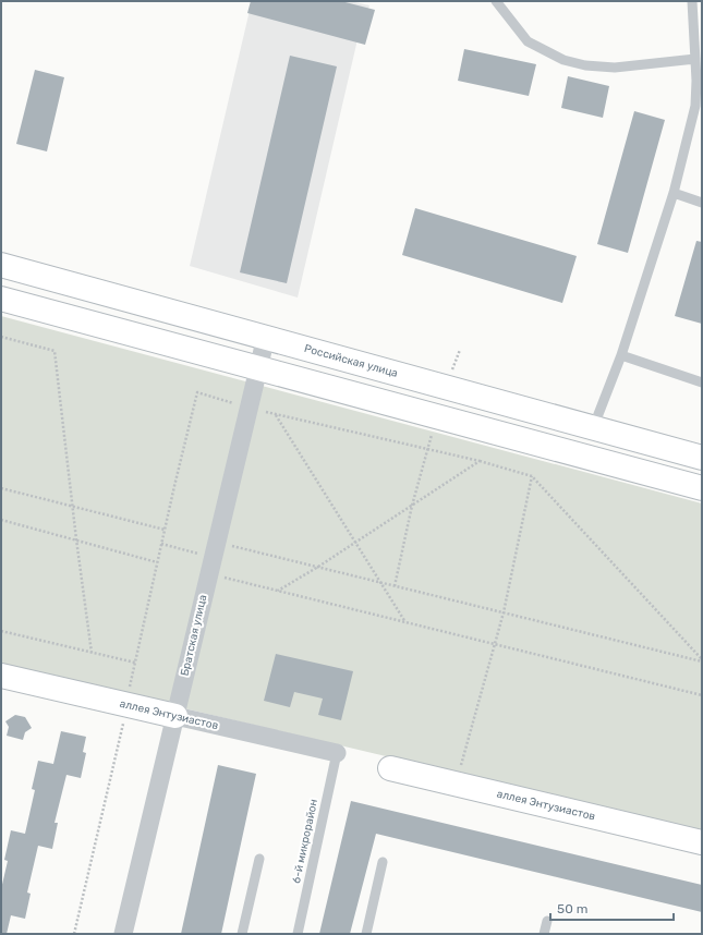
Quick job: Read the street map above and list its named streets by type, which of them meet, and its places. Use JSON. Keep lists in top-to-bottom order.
{
  "streets": {
    "main road": ["Российская улица", "аллея Энтузиастов"],
    "street": ["Братская улица"],
    "lane": ["6-й микрорайон"]
  },
  "crossings": [
    ["Российская улица", "Братская улица"],
    ["Братская улица", "аллея Энтузиастов"],
    ["аллея Энтузиастов", "6-й микрорайон"]
  ],
  "scale_bar": "50 m"
}
